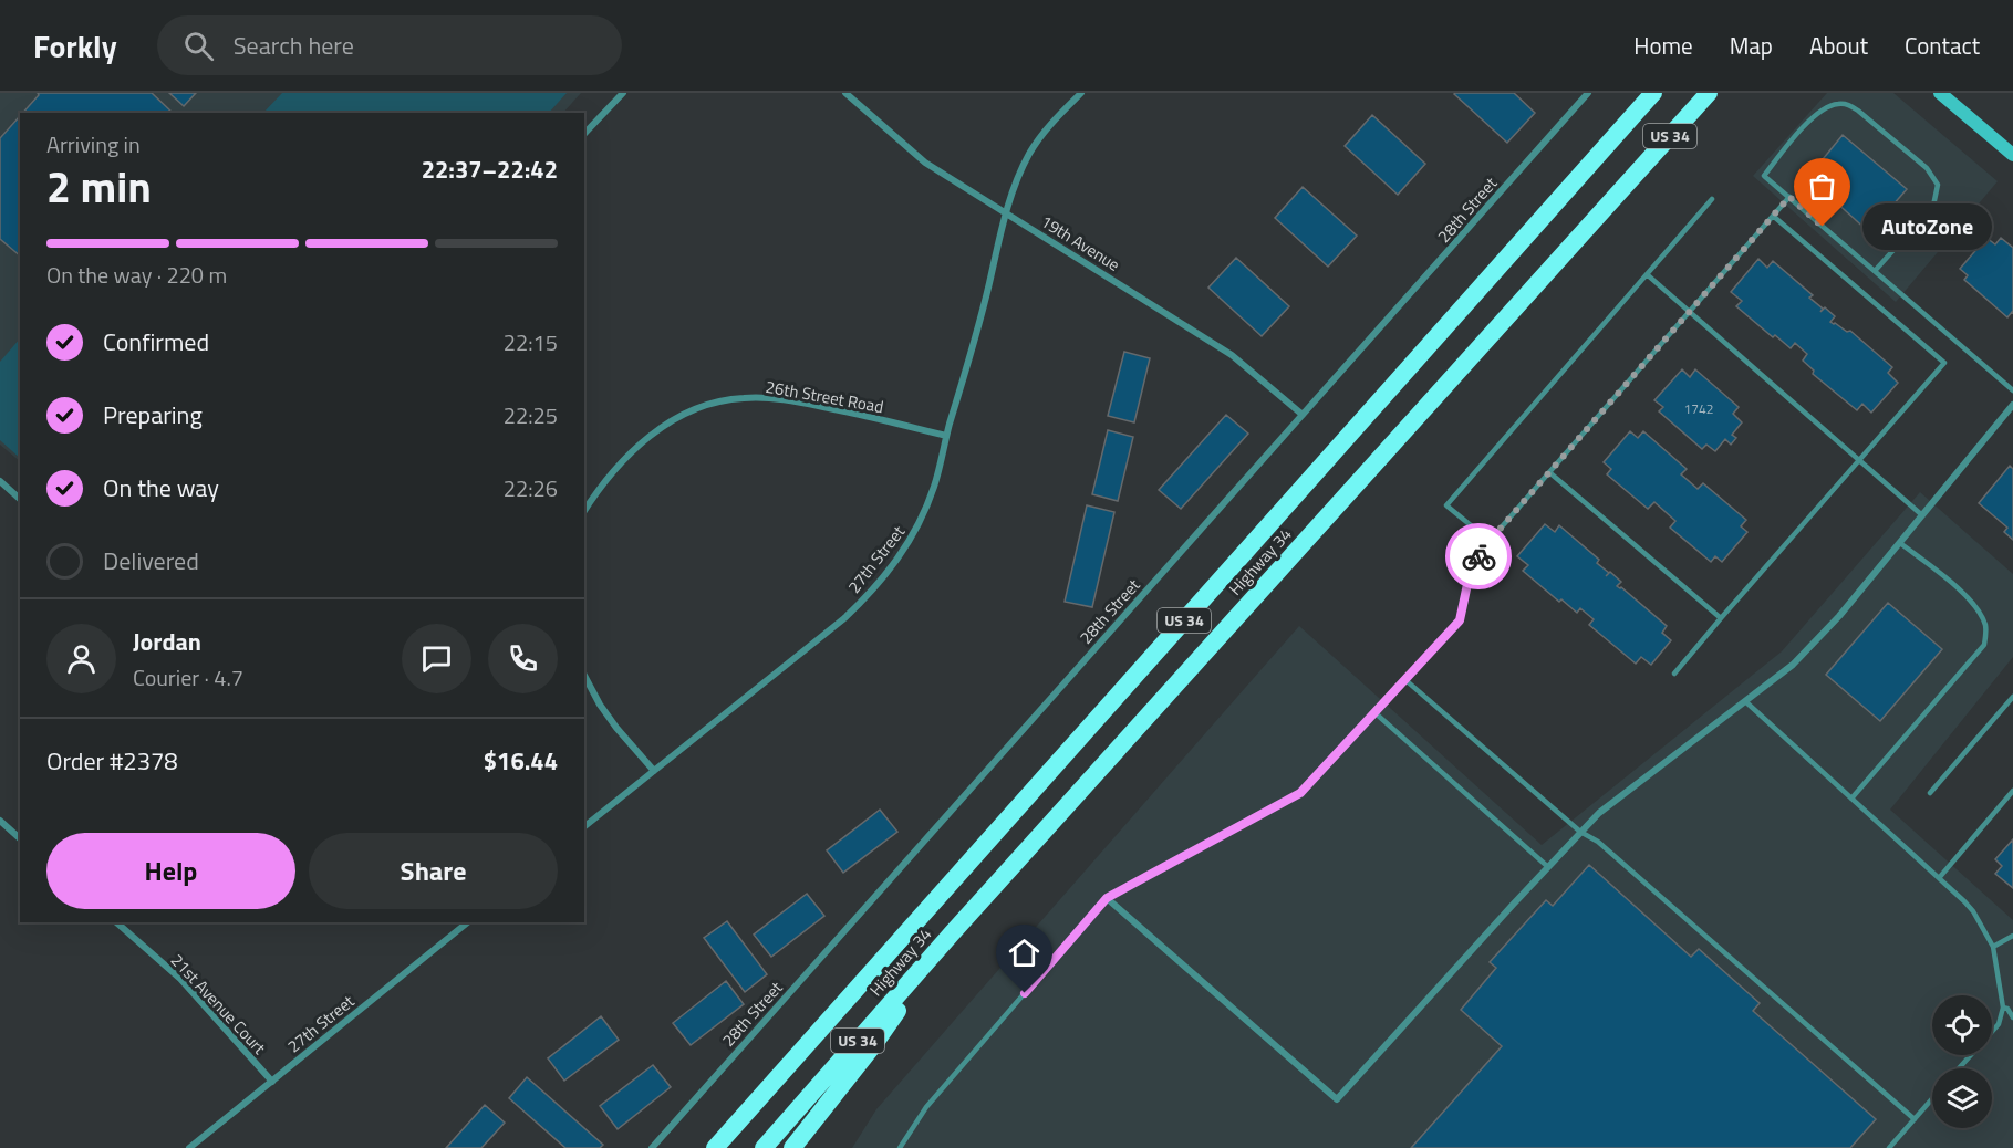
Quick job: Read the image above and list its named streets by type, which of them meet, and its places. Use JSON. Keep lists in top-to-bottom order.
{
  "streets": {
    "highway": ["US 34", "Highway 34"],
    "street": [
      "28th Street",
      "19th Avenue",
      "26th Street Road",
      "27th Street",
      "21st Avenue Court"
    ]
  },
  "crossings": [
    ["28th Street", "19th Avenue"],
    ["19th Avenue", "27th Street"],
    ["26th Street Road", "27th Street"],
    ["27th Street", "21st Avenue Court"]
  ],
  "places": ["AutoZone"],
  "house_numbers": ["1742"],
  "page": {
    "header": "Forkly",
    "search": "Search here",
    "nav": [
      "Home",
      "Map",
      "About",
      "Contact"
    ],
    "heading": ["2 min", "Arriving in", "22:37–22:42"],
    "panel": [
      "Jordan",
      "Courier · 4.7",
      "Order #2378",
      "$16.44"
    ],
    "bubble": "AutoZone",
    "bar": "On the way · 220 m",
    "list": [
      ["Confirmed", "22:15"],
      ["Preparing", "22:25"],
      ["On the way", "22:26"],
      "Delivered"
    ],
    "buttons": ["Help", "Share"]
  }
}
